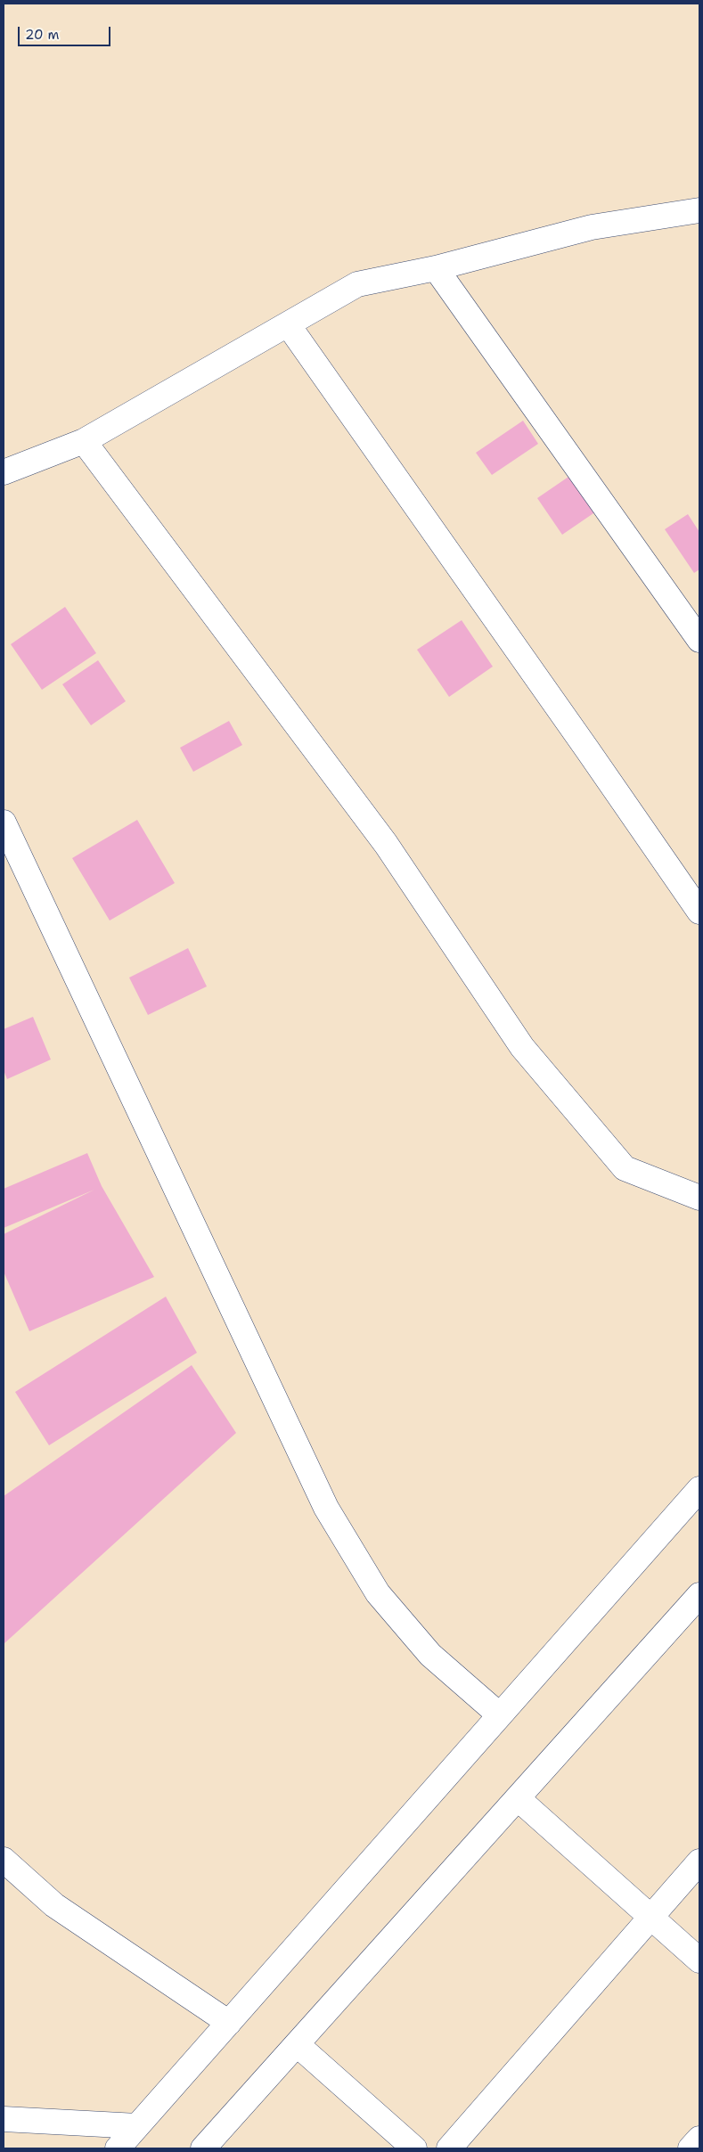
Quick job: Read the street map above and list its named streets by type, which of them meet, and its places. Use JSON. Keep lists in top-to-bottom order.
{
  "scale_bar": "20 m"
}
